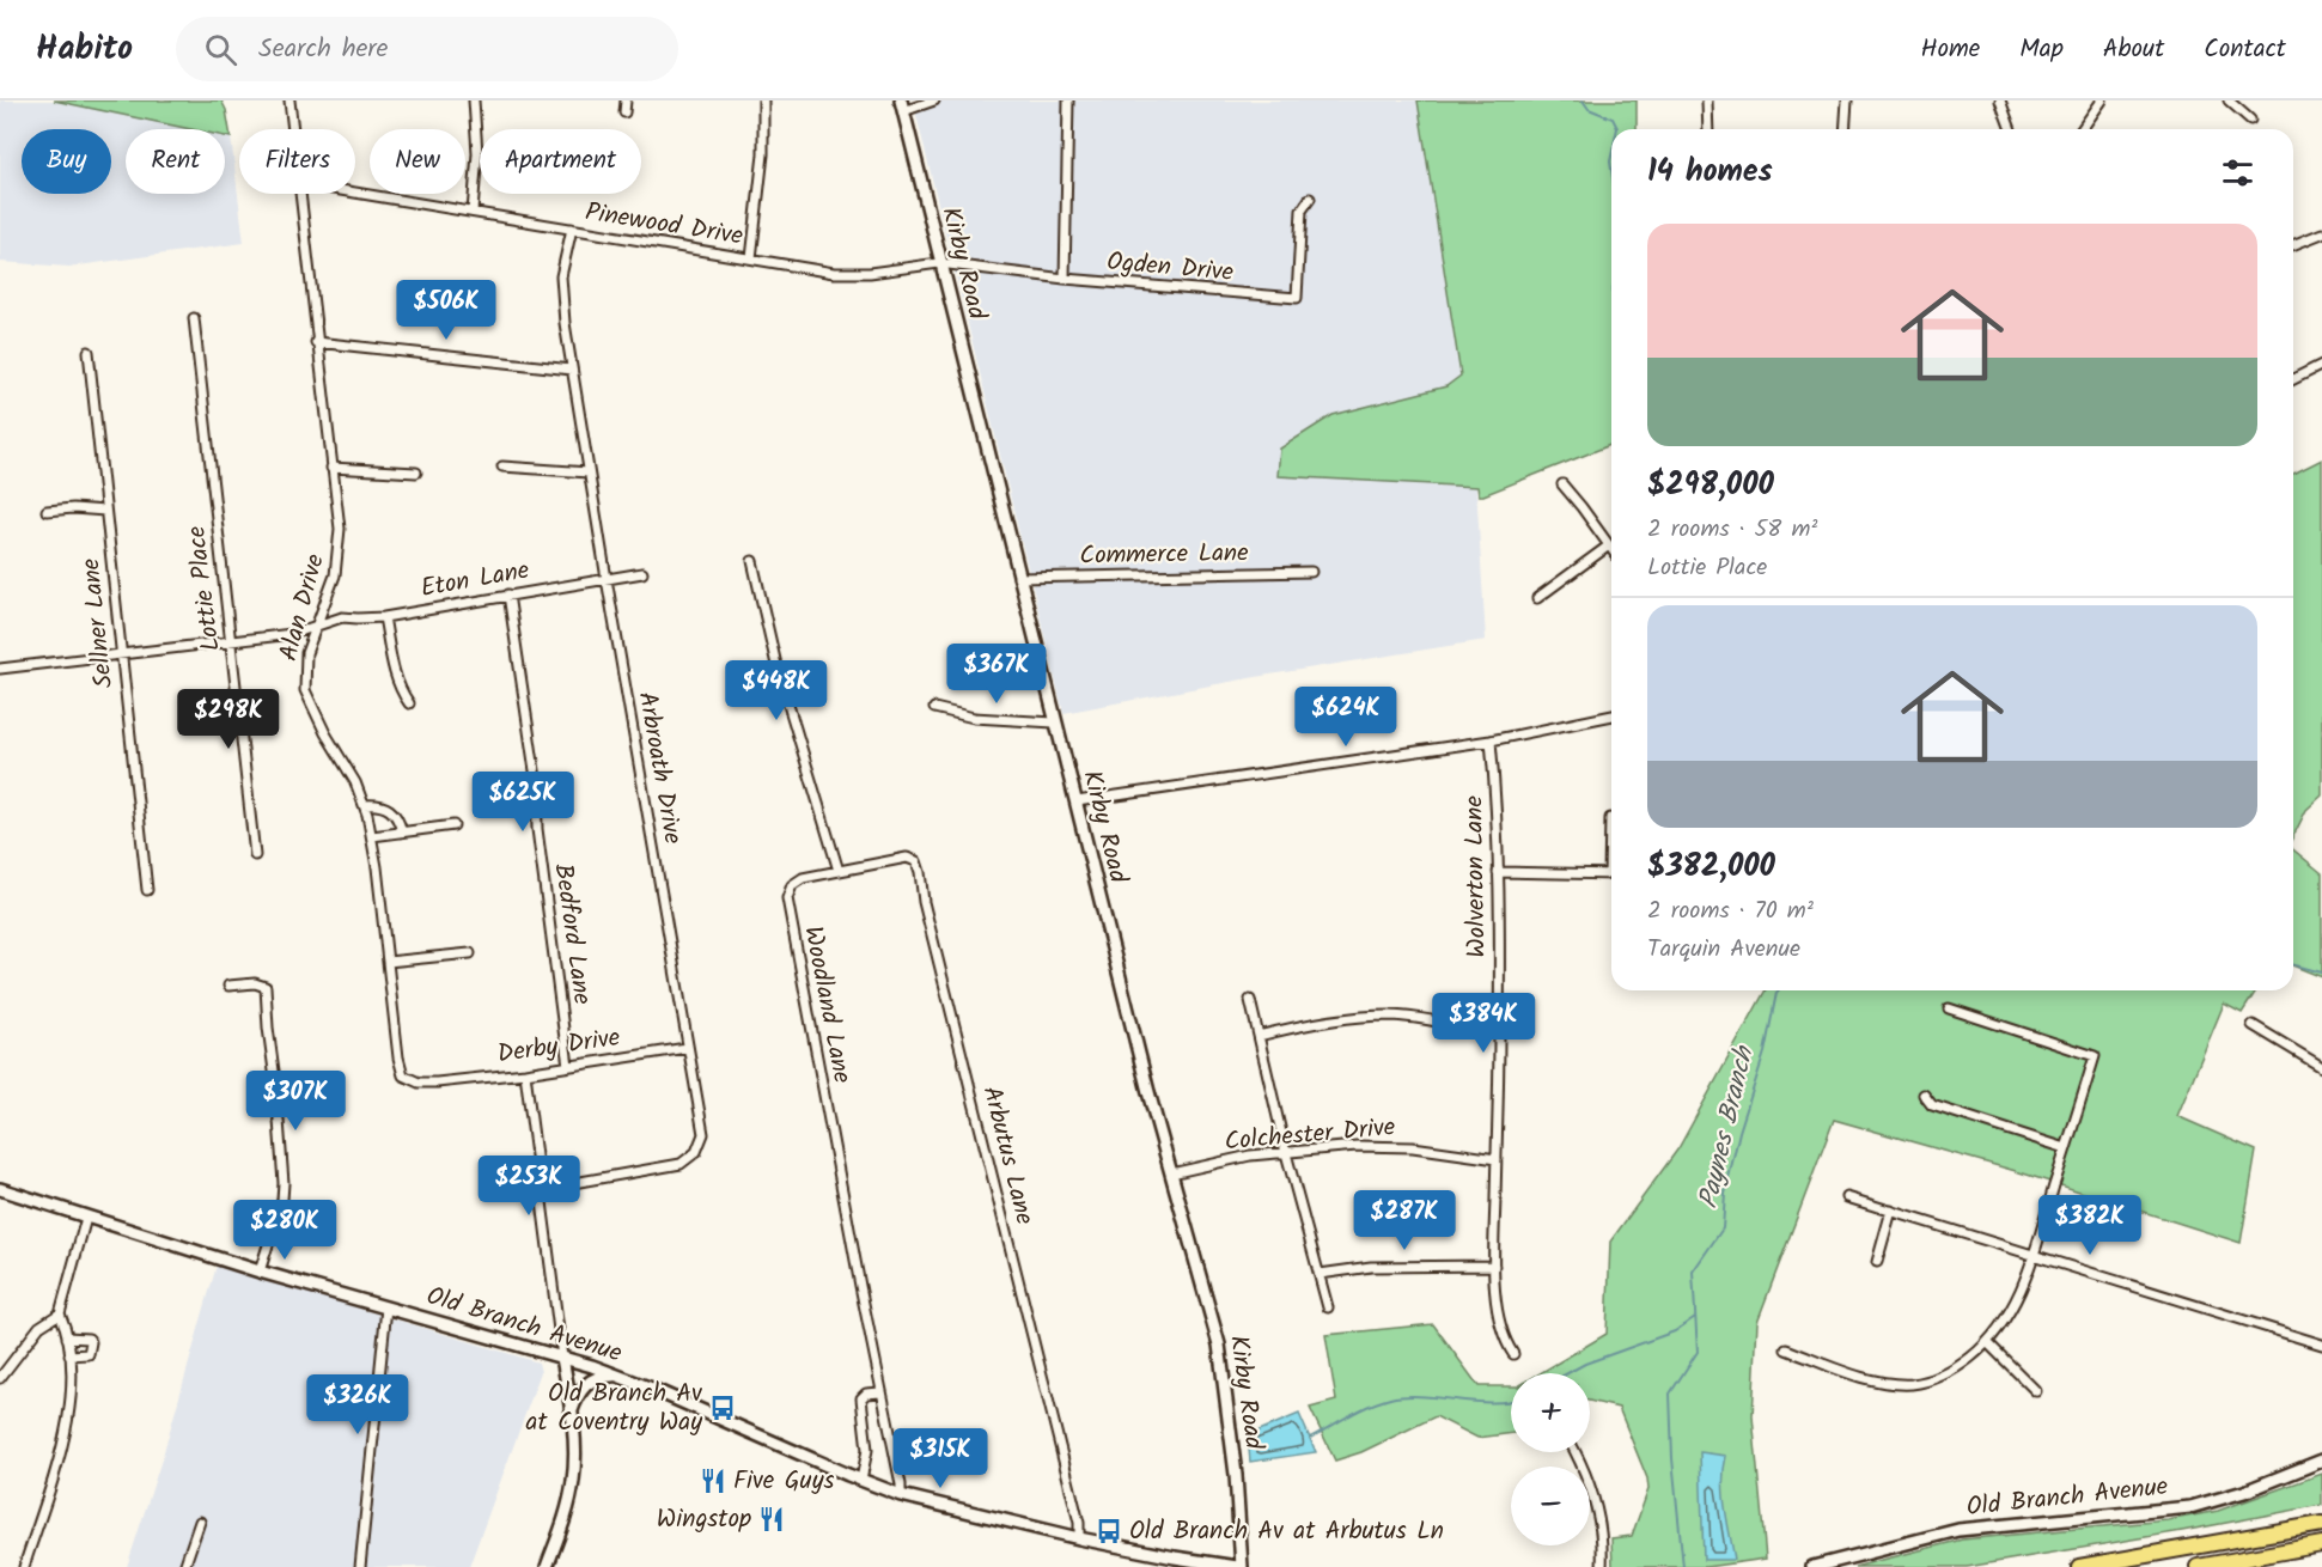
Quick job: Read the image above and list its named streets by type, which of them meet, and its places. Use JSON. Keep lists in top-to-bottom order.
{
  "streets": {
    "main road": ["Kirby Road", "Old Branch Avenue"],
    "street": [
      "Pinewood Drive",
      "Ogden Drive",
      "Commerce Lane",
      "Eton Lane",
      "Lottie Place",
      "Alan Drive",
      "Sellner Lane",
      "Arbroath Drive",
      "Wolverton Lane",
      "Bedford Lane",
      "Woodland Lane",
      "Derby Drive",
      "Colchester Drive",
      "Arbutus Lane"
    ]
  },
  "crossings": [
    ["Pinewood Drive", "Kirby Road"],
    ["Pinewood Drive", "Ogden Drive"],
    ["Pinewood Drive", "Arbroath Drive"],
    ["Kirby Road", "Ogden Drive"],
    ["Kirby Road", "Commerce Lane"],
    ["Kirby Road", "Colchester Drive"],
    ["Kirby Road", "Old Branch Avenue"],
    ["Eton Lane", "Lottie Place"],
    ["Eton Lane", "Alan Drive"],
    ["Eton Lane", "Sellner Lane"],
    ["Eton Lane", "Arbroath Drive"],
    ["Eton Lane", "Bedford Lane"],
    ["Alan Drive", "Derby Drive"],
    ["Arbroath Drive", "Derby Drive"],
    ["Wolverton Lane", "Colchester Drive"],
    ["Bedford Lane", "Derby Drive"],
    ["Woodland Lane", "Arbutus Lane"],
    ["Woodland Lane", "Old Branch Avenue"],
    ["Arbutus Lane", "Old Branch Avenue"]
  ],
  "water": ["Paynes Branch"],
  "places": {
    "bus stop": ["Old Branch Av at Coventry Way", "Old Branch Av at Arbutus Ln"],
    "restaurant": ["Five Guys", "Wingstop"]
  },
  "page": {
    "header": "Habito",
    "search": "Search here",
    "nav": [
      "Home",
      "Map",
      "About",
      "Contact"
    ],
    "chip": [
      "Buy",
      "Rent",
      "Filters",
      "New",
      "Apartment"
    ],
    "heading": "14 homes",
    "list": [
      {
        "name": "$298,000",
        "note": "2 rooms · 58 m² · Lottie Place"
      },
      {
        "name": "$382,000",
        "note": "2 rooms · 70 m² · Tarquin Avenue"
      }
    ],
    "price": [
      "$506K",
      "$367K",
      "$448K",
      "$624K",
      "$298K",
      "$625K",
      "$384K",
      "$307K",
      "$253K",
      "$287K",
      "$382K",
      "$280K",
      "$326K",
      "$315K"
    ],
    "map_buttons": ["+", "−"]
  }
}
